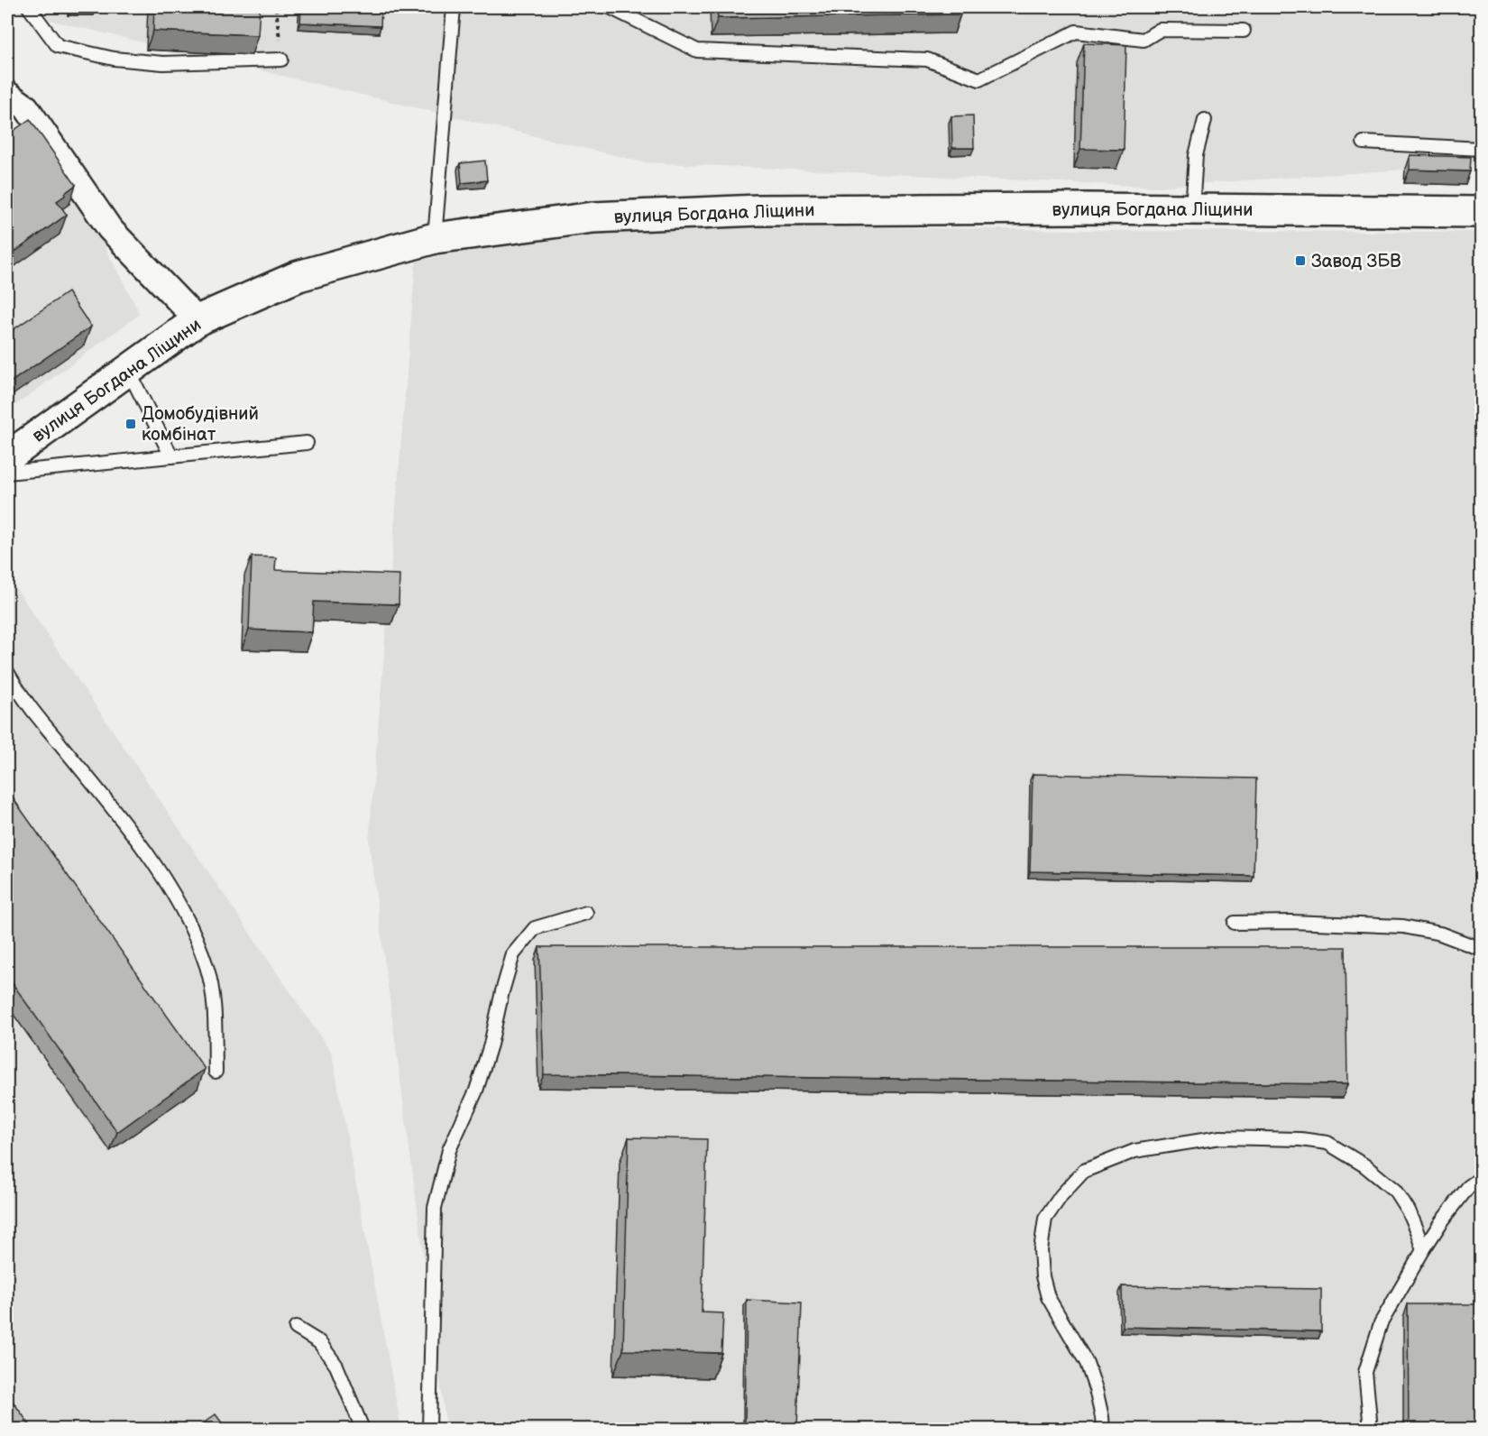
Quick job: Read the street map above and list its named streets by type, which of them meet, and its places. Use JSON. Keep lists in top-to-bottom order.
{
  "streets": {
    "main road": ["вулиця Богдана Ліщини"]
  },
  "places": {
    "transit": ["Завод ЗБВ", "Домобудівний комбінат"]
  }
}
